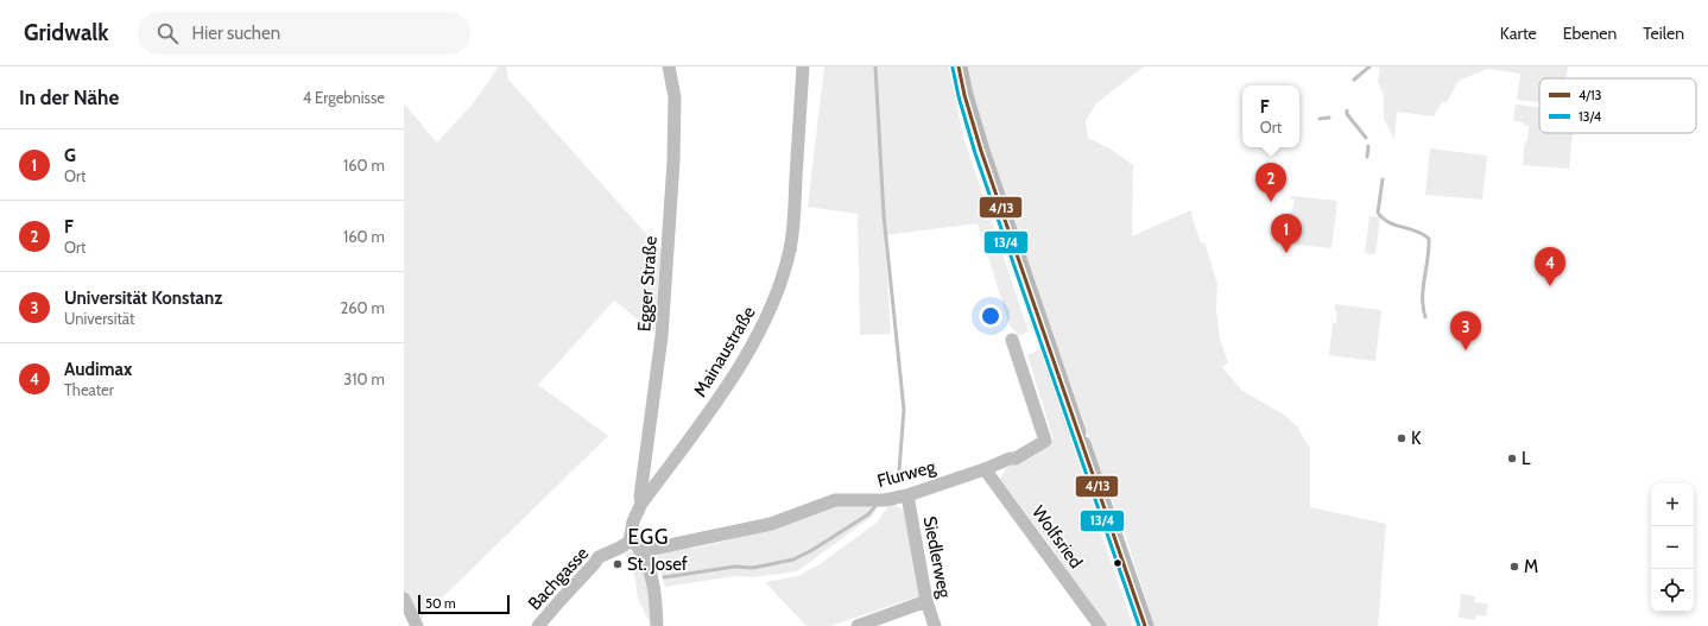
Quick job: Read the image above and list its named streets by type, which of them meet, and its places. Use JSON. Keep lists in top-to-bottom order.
{
  "streets": {
    "street": [
      "Egger Straße",
      "Mainaustraße",
      "Flurweg",
      "Wolfsried",
      "Siedlerweg",
      "Bachgasse"
    ]
  },
  "crossings": [
    ["Egger Straße", "Mainaustraße"],
    ["Mainaustraße", "Bachgasse"],
    ["Flurweg", "Wolfsried"],
    ["Flurweg", "Siedlerweg"]
  ],
  "districts": ["EGG"],
  "places": [
    "K",
    "L",
    "St. Josef",
    "M"
  ],
  "lines": ["transit line 4/13", "transit line 13/4"],
  "legend": ["4/13", "13/4"],
  "scale_bar": "50 m",
  "page": {
    "header": "Gridwalk",
    "search": "Hier suchen",
    "nav": ["Karte", "Ebenen", "Teilen"],
    "heading": ["In der Nähe", "4 Ergebnisse"],
    "popup": ["F", "Ort"],
    "list": [
      {
        "mark": "1",
        "name": "G",
        "note": "Ort",
        "value": "160 m"
      },
      {
        "mark": "2",
        "name": "F",
        "note": "Ort",
        "value": "160 m"
      },
      {
        "mark": "3",
        "name": "Universität Konstanz",
        "note": "Universität",
        "value": "260 m"
      },
      {
        "mark": "4",
        "name": "Audimax",
        "note": "Theater",
        "value": "310 m"
      }
    ],
    "pins": [
      "2",
      "1",
      "4",
      "3"
    ],
    "map_buttons": ["+", "−"],
    "scale": "50 m"
  }
}
